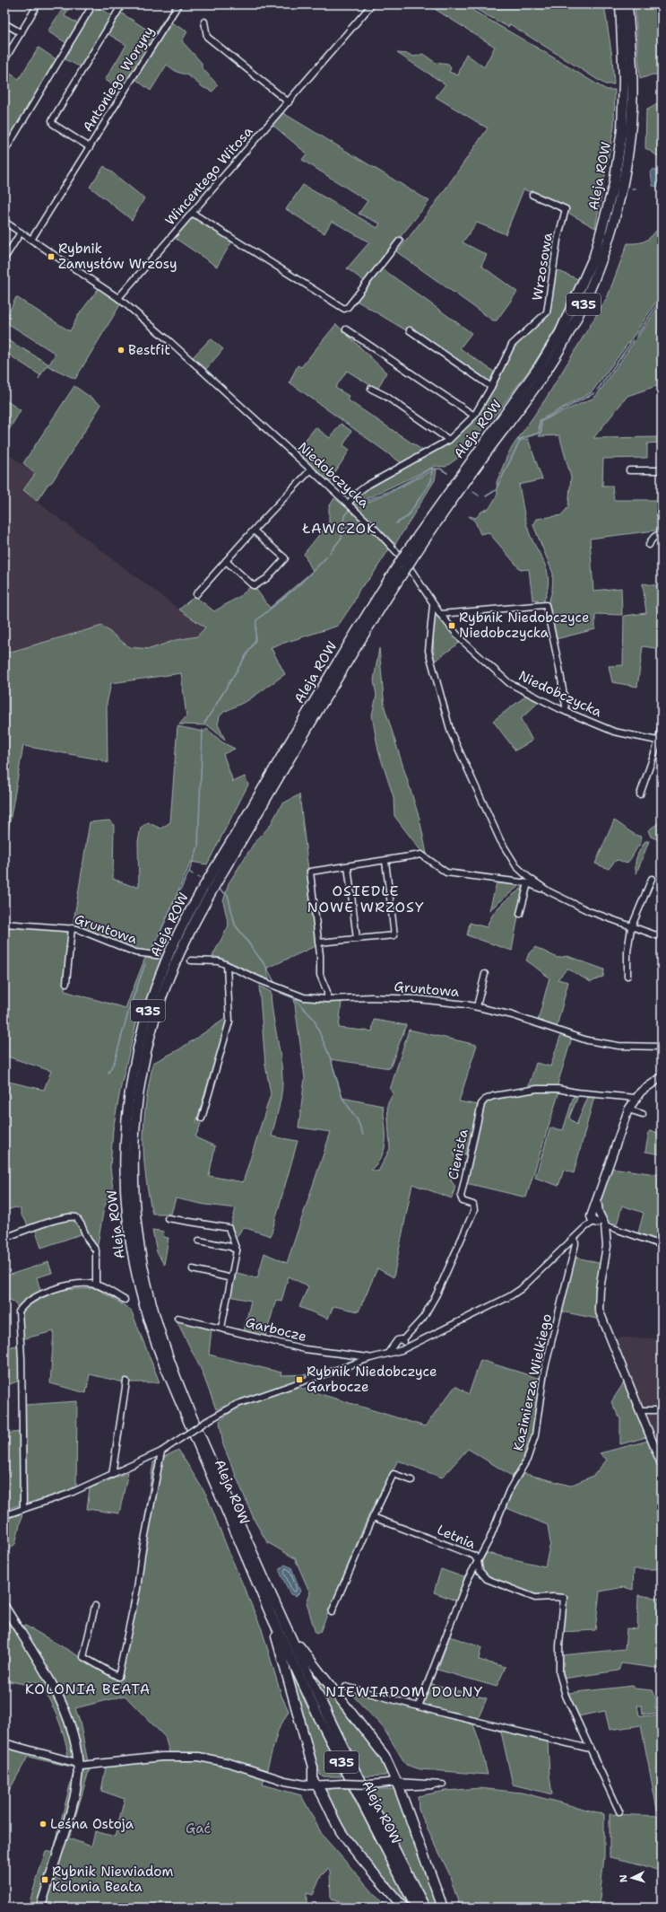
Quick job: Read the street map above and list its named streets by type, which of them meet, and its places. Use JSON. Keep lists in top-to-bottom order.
{
  "streets": {
    "main road": ["Aleja ROW", "935"],
    "street": [
      "Antoniego Woryny",
      "Wincentego Witosa",
      "Wrzosowa",
      "Niedobczycka",
      "Gruntowa",
      "Cienista",
      "Garbocze",
      "Kazimierza Wielkiego",
      "Letnia"
    ]
  },
  "crossings": [
    ["Antoniego Woryny", "Niedobczycka"],
    ["Wincentego Witosa", "Niedobczycka"],
    ["Wrzosowa", "Niedobczycka"],
    ["Kazimierza Wielkiego", "Letnia"]
  ],
  "districts": [
    "ŁAWCZOK",
    "OSIEDLE NOWE WRZOSY",
    "KOLONIA BEATA",
    "NIEWIADOM DOLNY"
  ],
  "parks": ["Gać"],
  "places": {
    "transit": [
      "Rybnik Zamysłów Wrzosy",
      "Rybnik Niedobczyce Niedobczycka",
      "Rybnik Niedobczyce Garbocze",
      "Rybnik Niewiadom Kolonia Beata"
    ],
    "other": ["Bestfit", "Leśna Ostoja"]
  },
  "north": "left"
}
